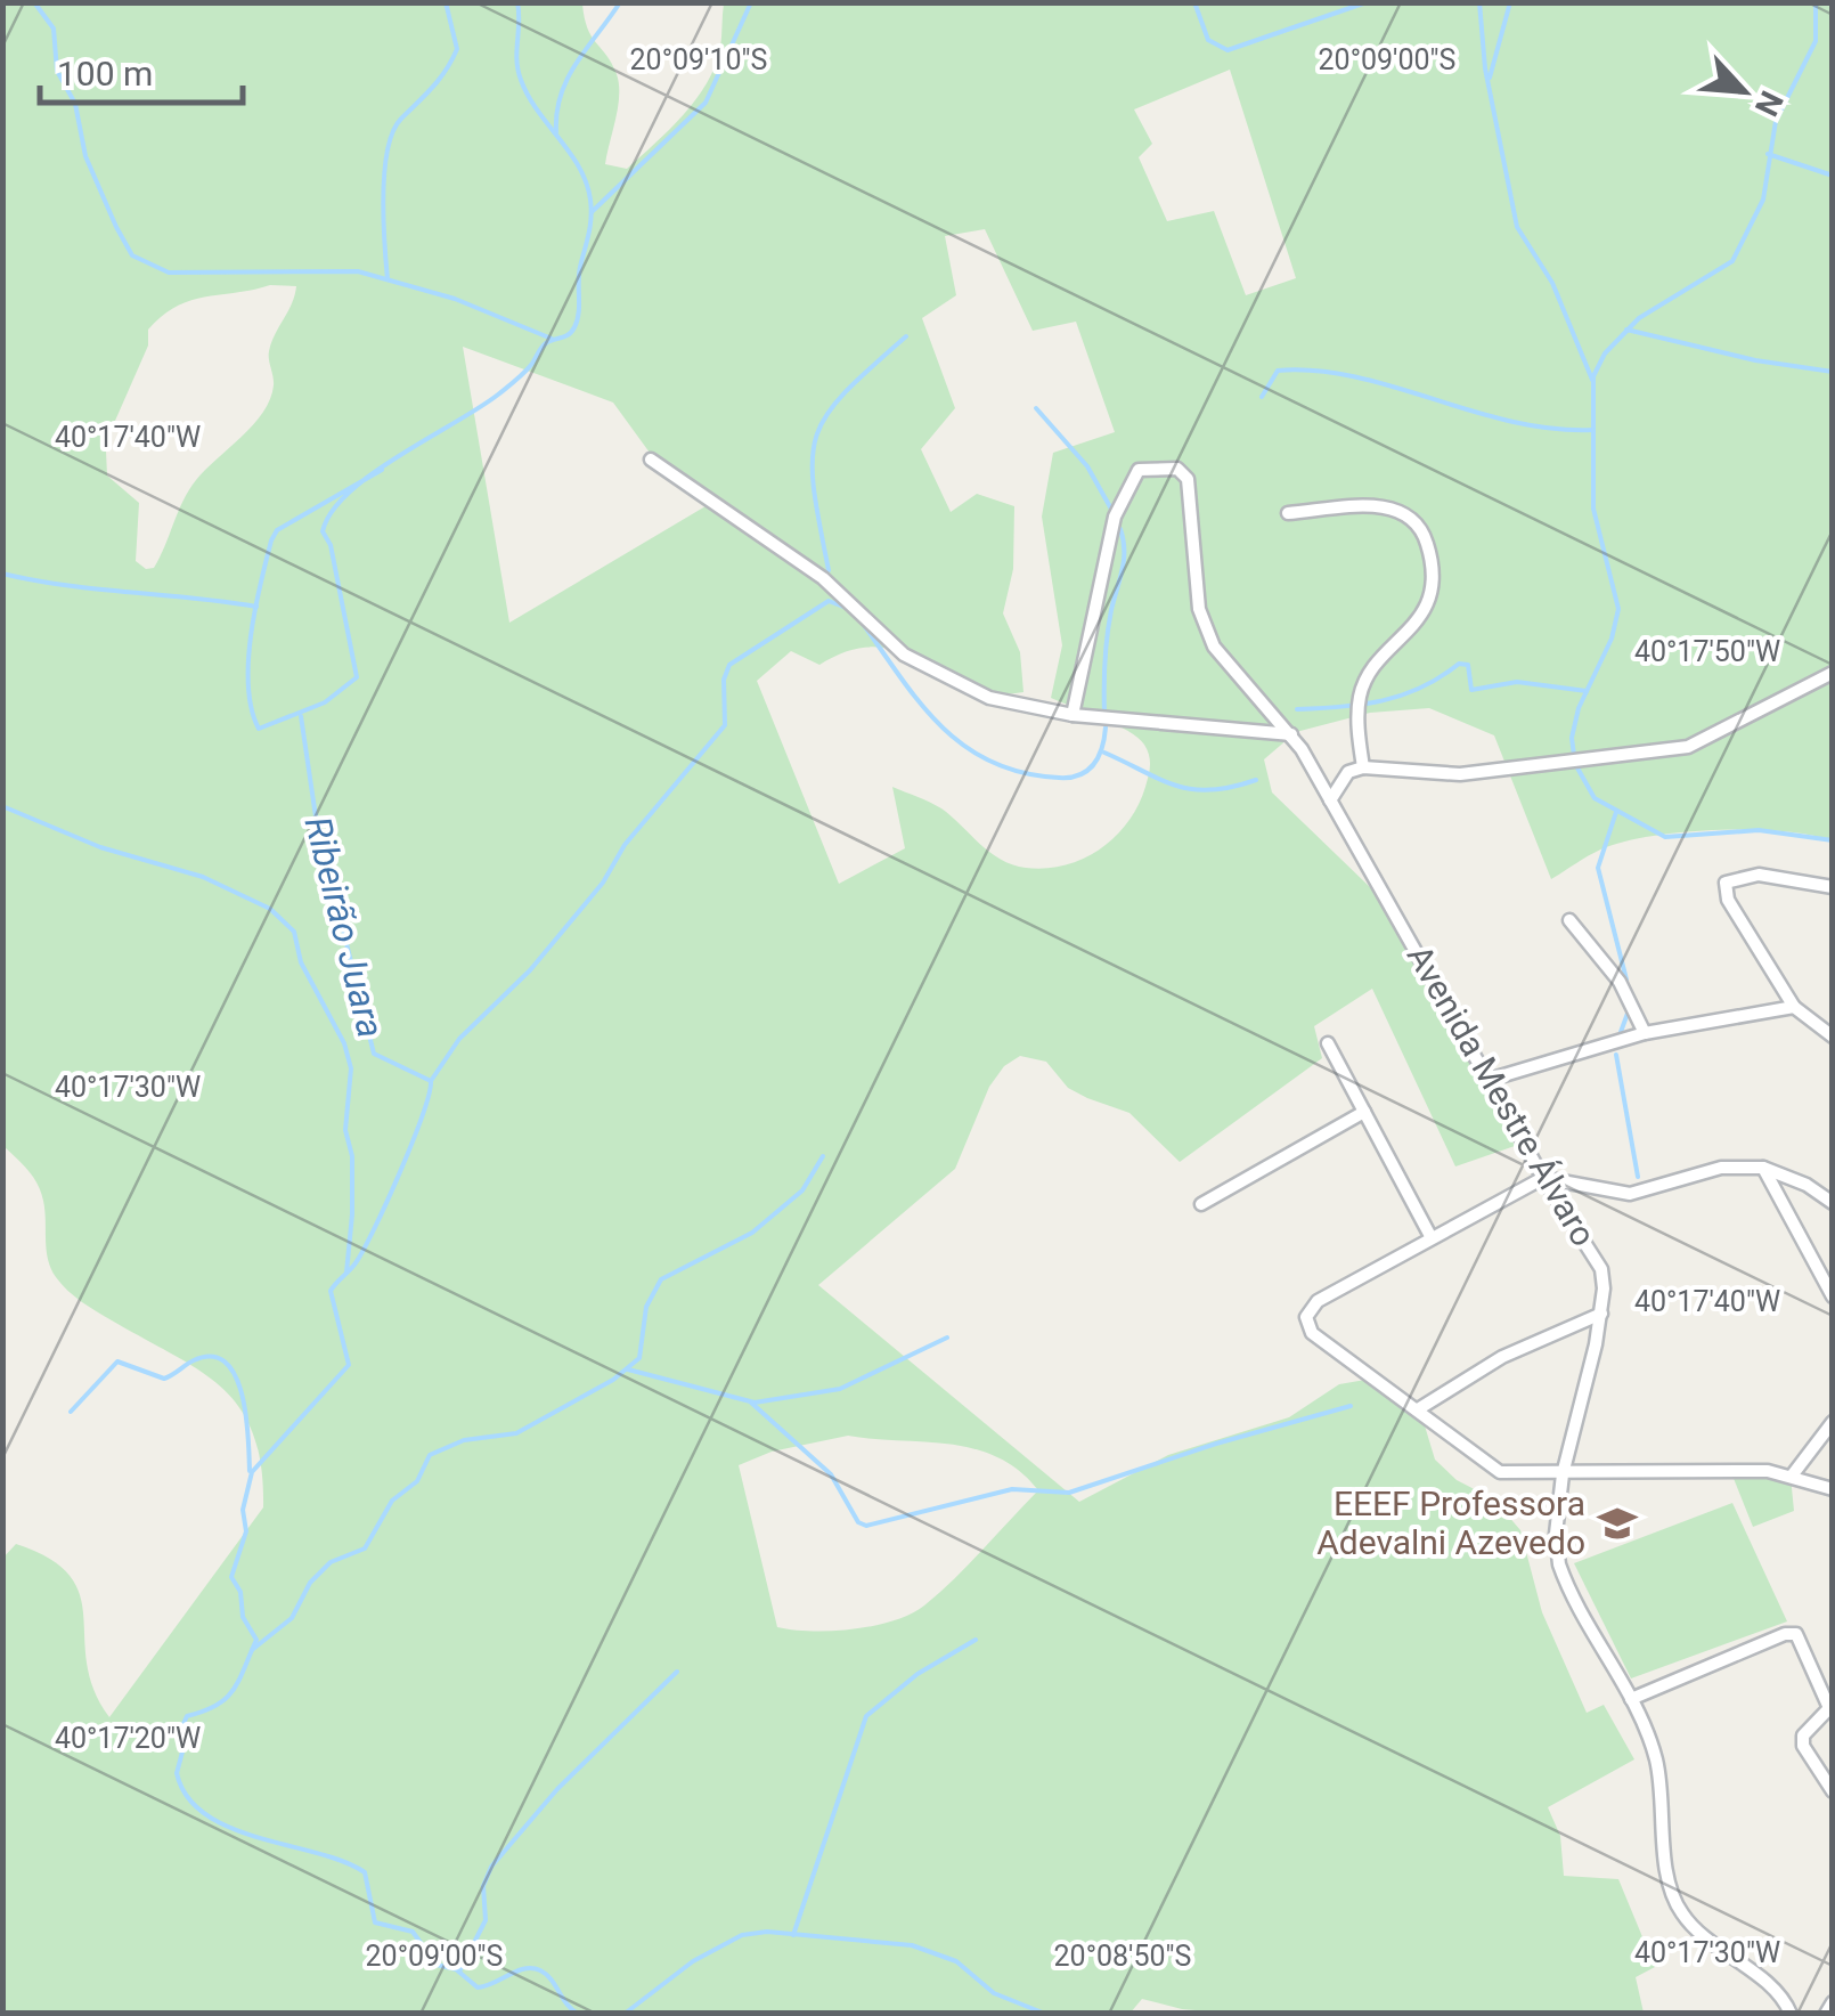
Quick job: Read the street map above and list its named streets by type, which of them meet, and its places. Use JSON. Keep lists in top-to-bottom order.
{
  "streets": {
    "street": ["Avenida Mestre Álvaro"]
  },
  "water": ["Ribeirão Juara"],
  "places": {
    "school or university": ["EEEF Professora Adevalni Azevedo"]
  },
  "scale_bar": "100 m",
  "north": "bottom right",
  "coordinates": [
    "20°09'00\"S",
    "20°09'10\"S",
    "40°17'40\"W",
    "40°17'50\"W",
    "40°17'30\"W",
    "40°17'20\"W",
    "20°08'50\"S"
  ]
}
